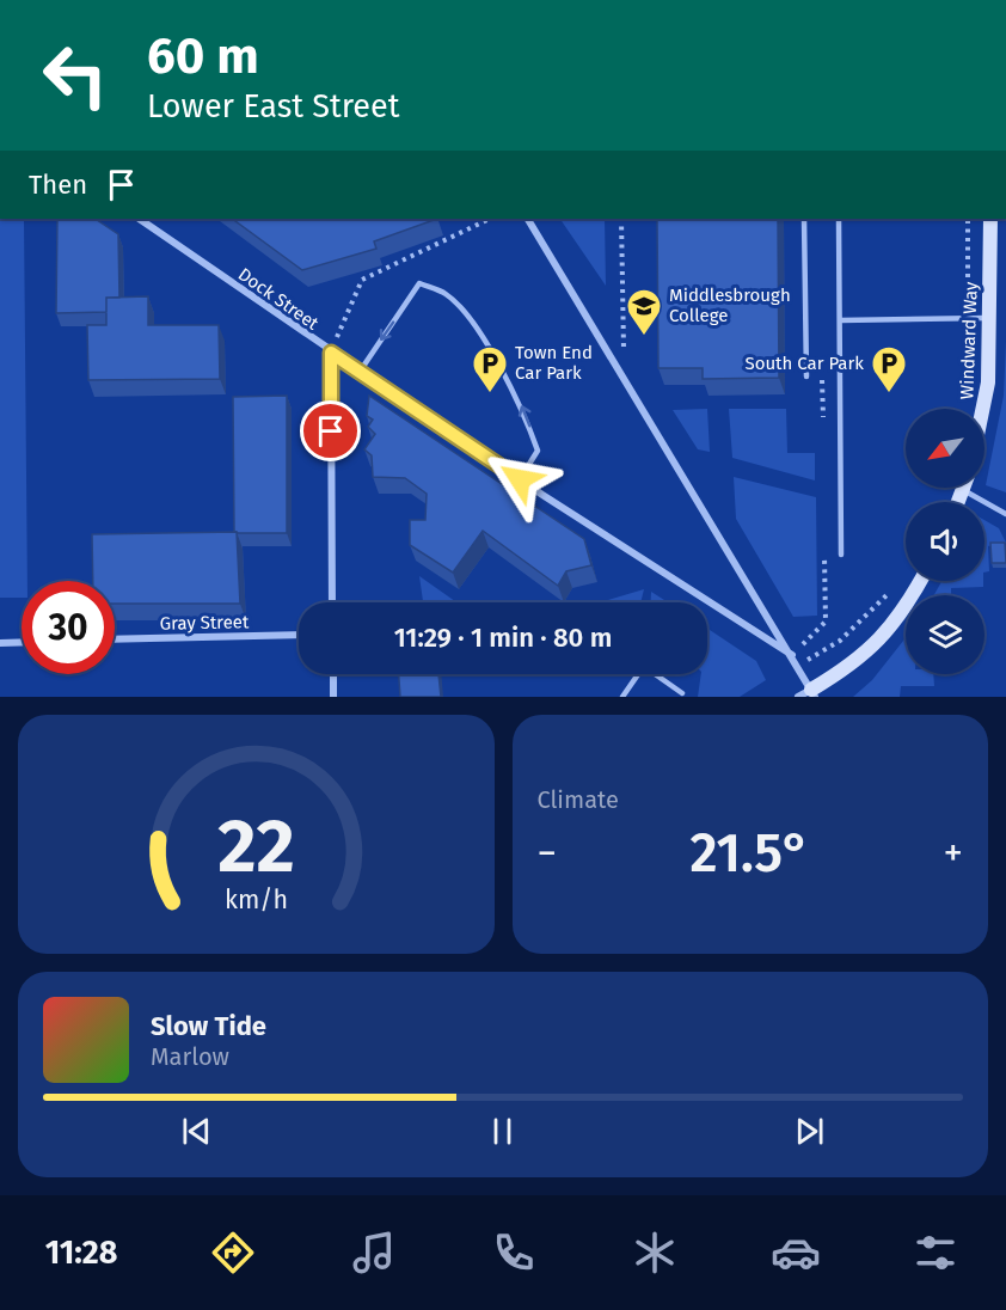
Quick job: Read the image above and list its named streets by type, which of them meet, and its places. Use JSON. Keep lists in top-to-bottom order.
{
  "streets": {
    "street": ["Dock Street", "Windward Way", "Gray Street"]
  },
  "places": {
    "school or university": ["Middlesbrough College"],
    "parking": ["Town End Car Park", "South Car Park"]
  },
  "north": "bottom left",
  "page": {
    "turn": ["60 m", "Lower East Street"],
    "then": "Then",
    "limit": "30",
    "trip": "11:29 · 1 min · 80 m",
    "tile": "Climate",
    "heat": ["−", "21.5°", "+"],
    "song": ["Slow Tide", "Marlow"],
    "tabs": "11:28",
    "gauge": ["22", "km/h"]
  }
}
